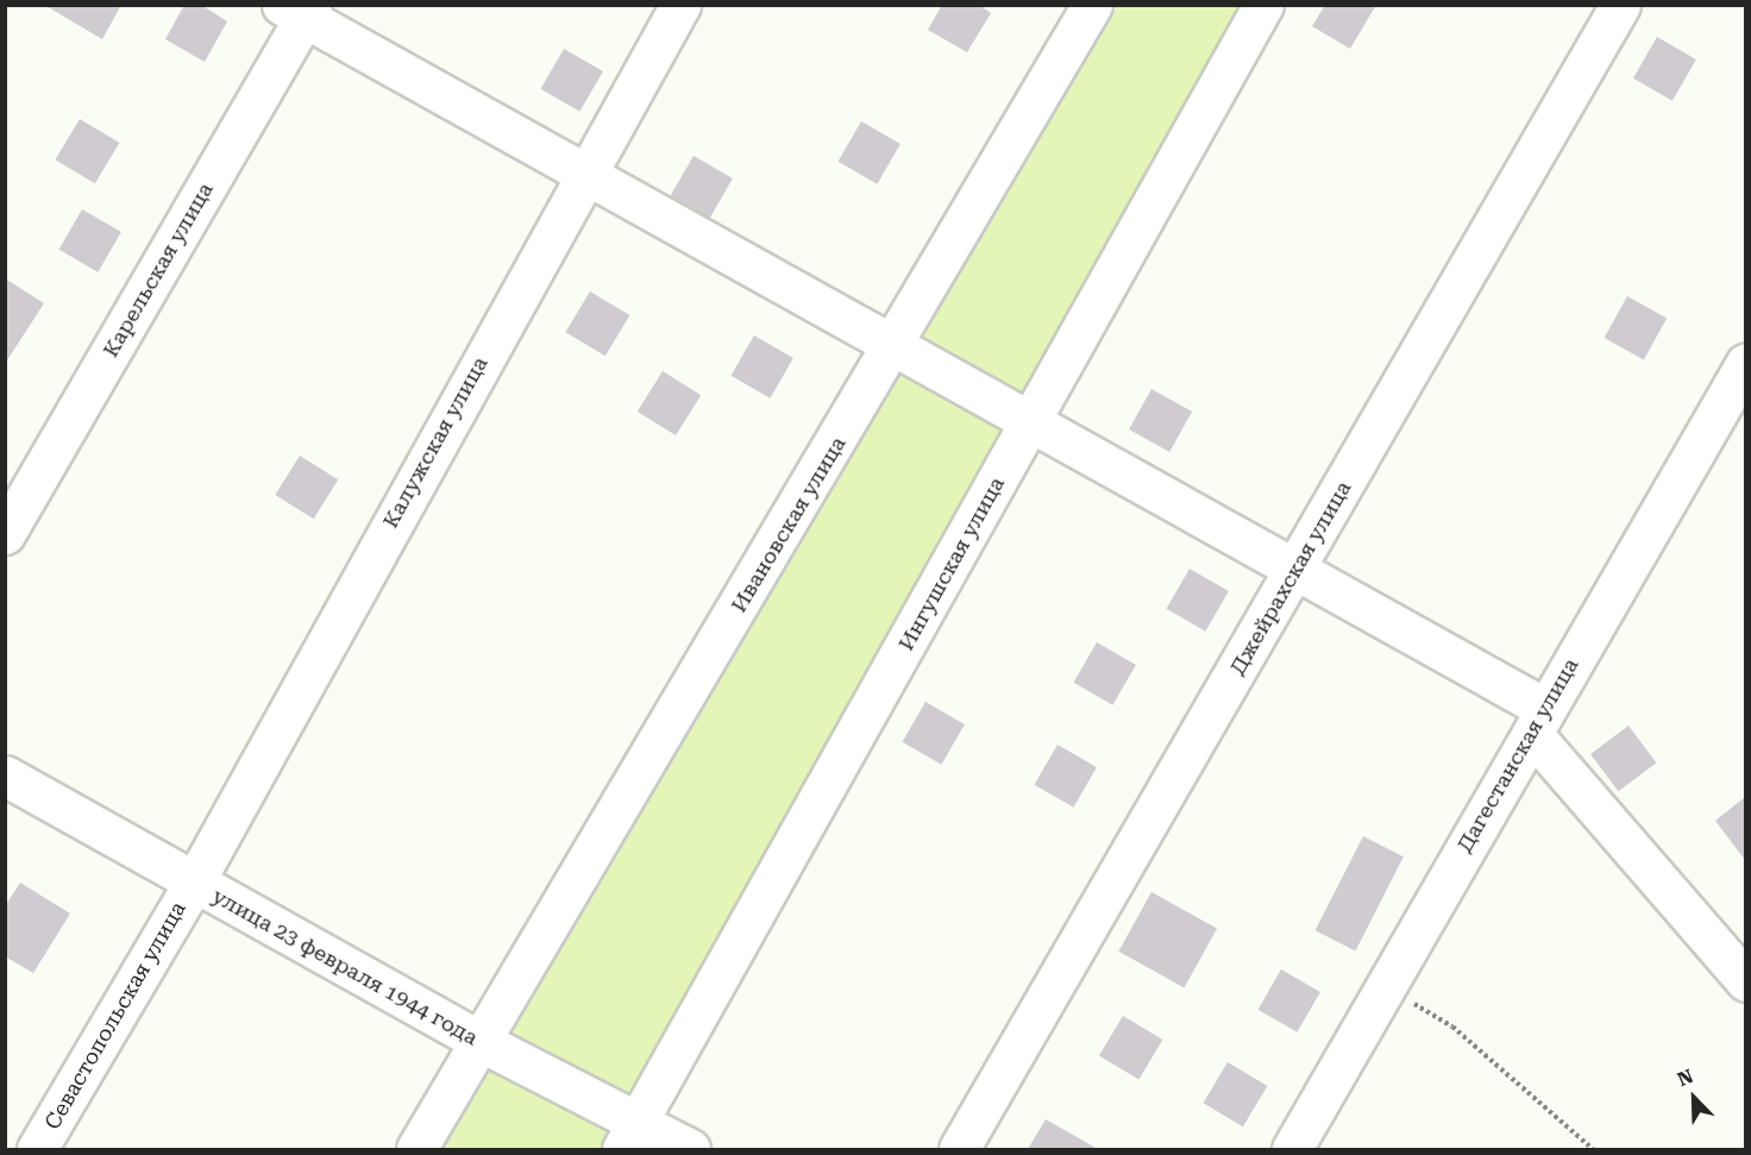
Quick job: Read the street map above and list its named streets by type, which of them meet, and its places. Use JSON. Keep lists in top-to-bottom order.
{
  "streets": {
    "street": [
      "Карельская улица",
      "Калужская улица",
      "Ивановская улица",
      "Ингушская улица",
      "Джейрахская улица",
      "Дагестанская улица",
      "улица 23 февраля 1944 года",
      "Севастопольская улица"
    ]
  },
  "crossings": [
    ["Калужская улица", "улица 23 февраля 1944 года"],
    ["Калужская улица", "Севастопольская улица"],
    ["Ивановская улица", "улица 23 февраля 1944 года"],
    ["Ингушская улица", "улица 23 февраля 1944 года"],
    ["улица 23 февраля 1944 года", "Севастопольская улица"]
  ],
  "north": "top left"
}
